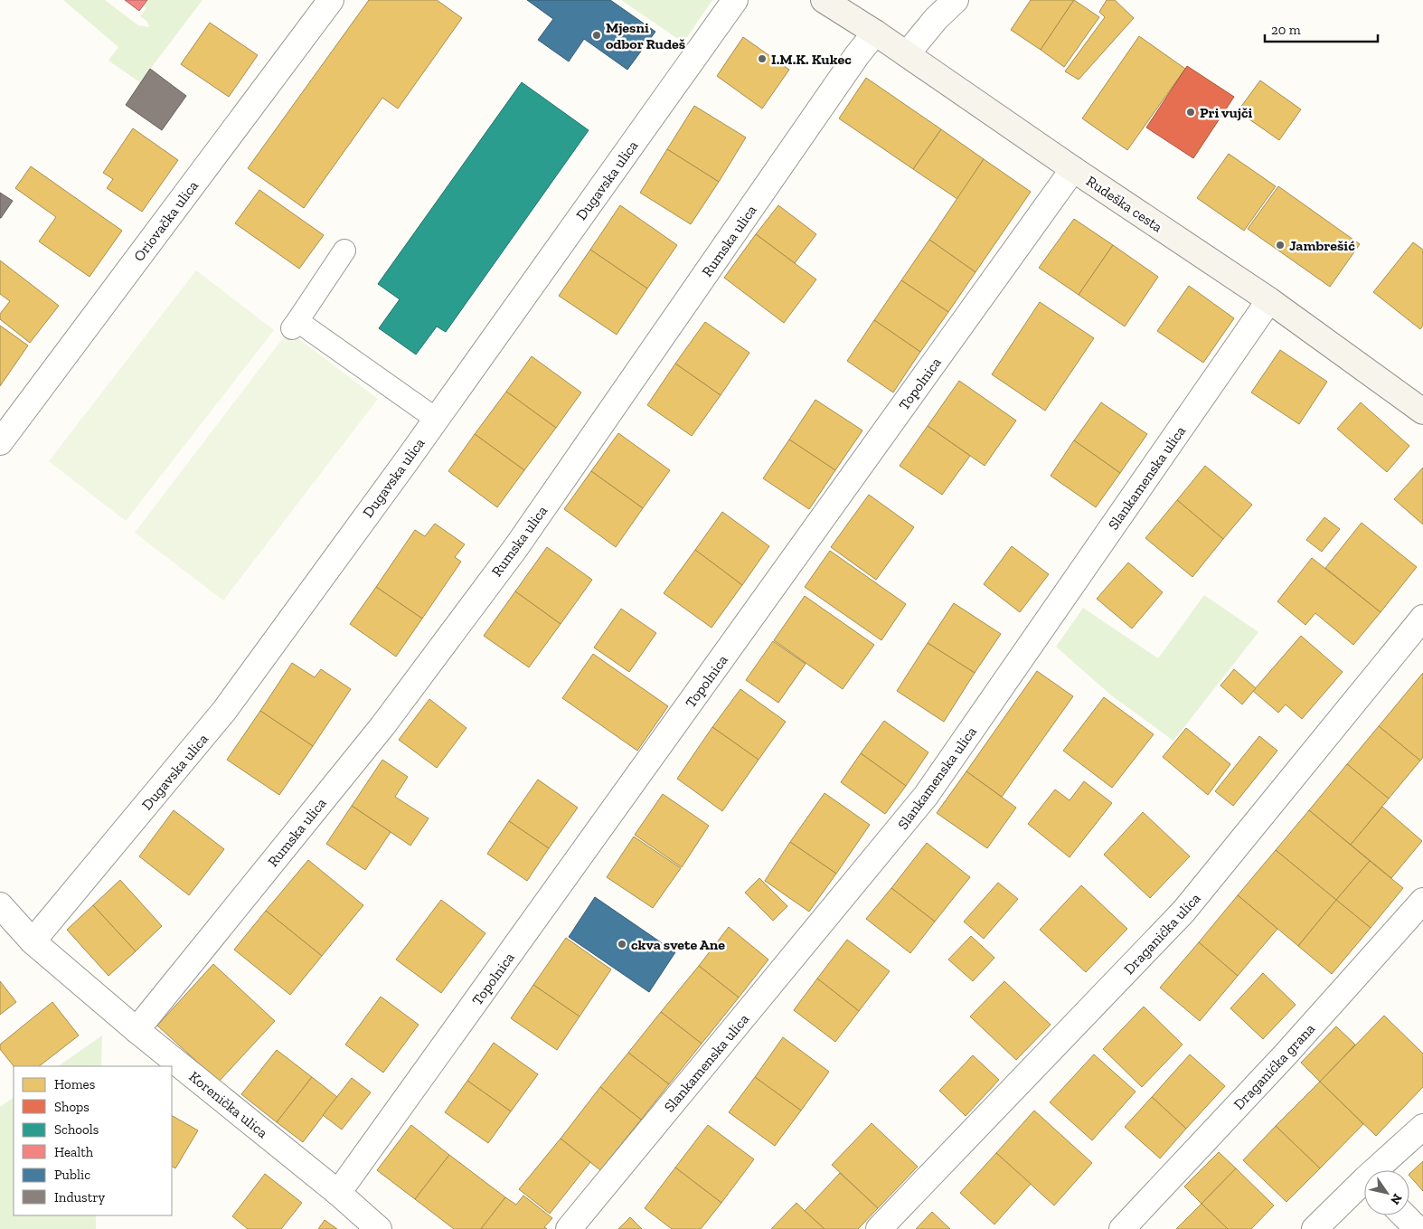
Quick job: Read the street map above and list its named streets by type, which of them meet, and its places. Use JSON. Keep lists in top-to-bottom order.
{
  "streets": {
    "street": [
      "Dugavska ulica",
      "Rudeška cesta",
      "Oriovačka ulica",
      "Rumska ulica",
      "Topolnica",
      "Slankamenska ulica",
      "Draganićka ulica",
      "Draganićka grana",
      "Korenička ulica"
    ]
  },
  "crossings": [
    ["Dugavska ulica", "Korenička ulica"],
    ["Rudeška cesta", "Rumska ulica"],
    ["Rudeška cesta", "Topolnica"],
    ["Rudeška cesta", "Slankamenska ulica"],
    ["Rumska ulica", "Korenička ulica"],
    ["Topolnica", "Korenička ulica"]
  ],
  "places": [
    "Mjesni odbor Rudeš",
    "I.M.K. Kukec",
    "Pri vujči",
    "Jambrešić",
    "ckva svete Ane"
  ],
  "legend": [
    "Homes",
    "Shops",
    "Schools",
    "Health",
    "Public",
    "Industry"
  ],
  "scale_bar": "20 m",
  "north": "bottom right"
}
